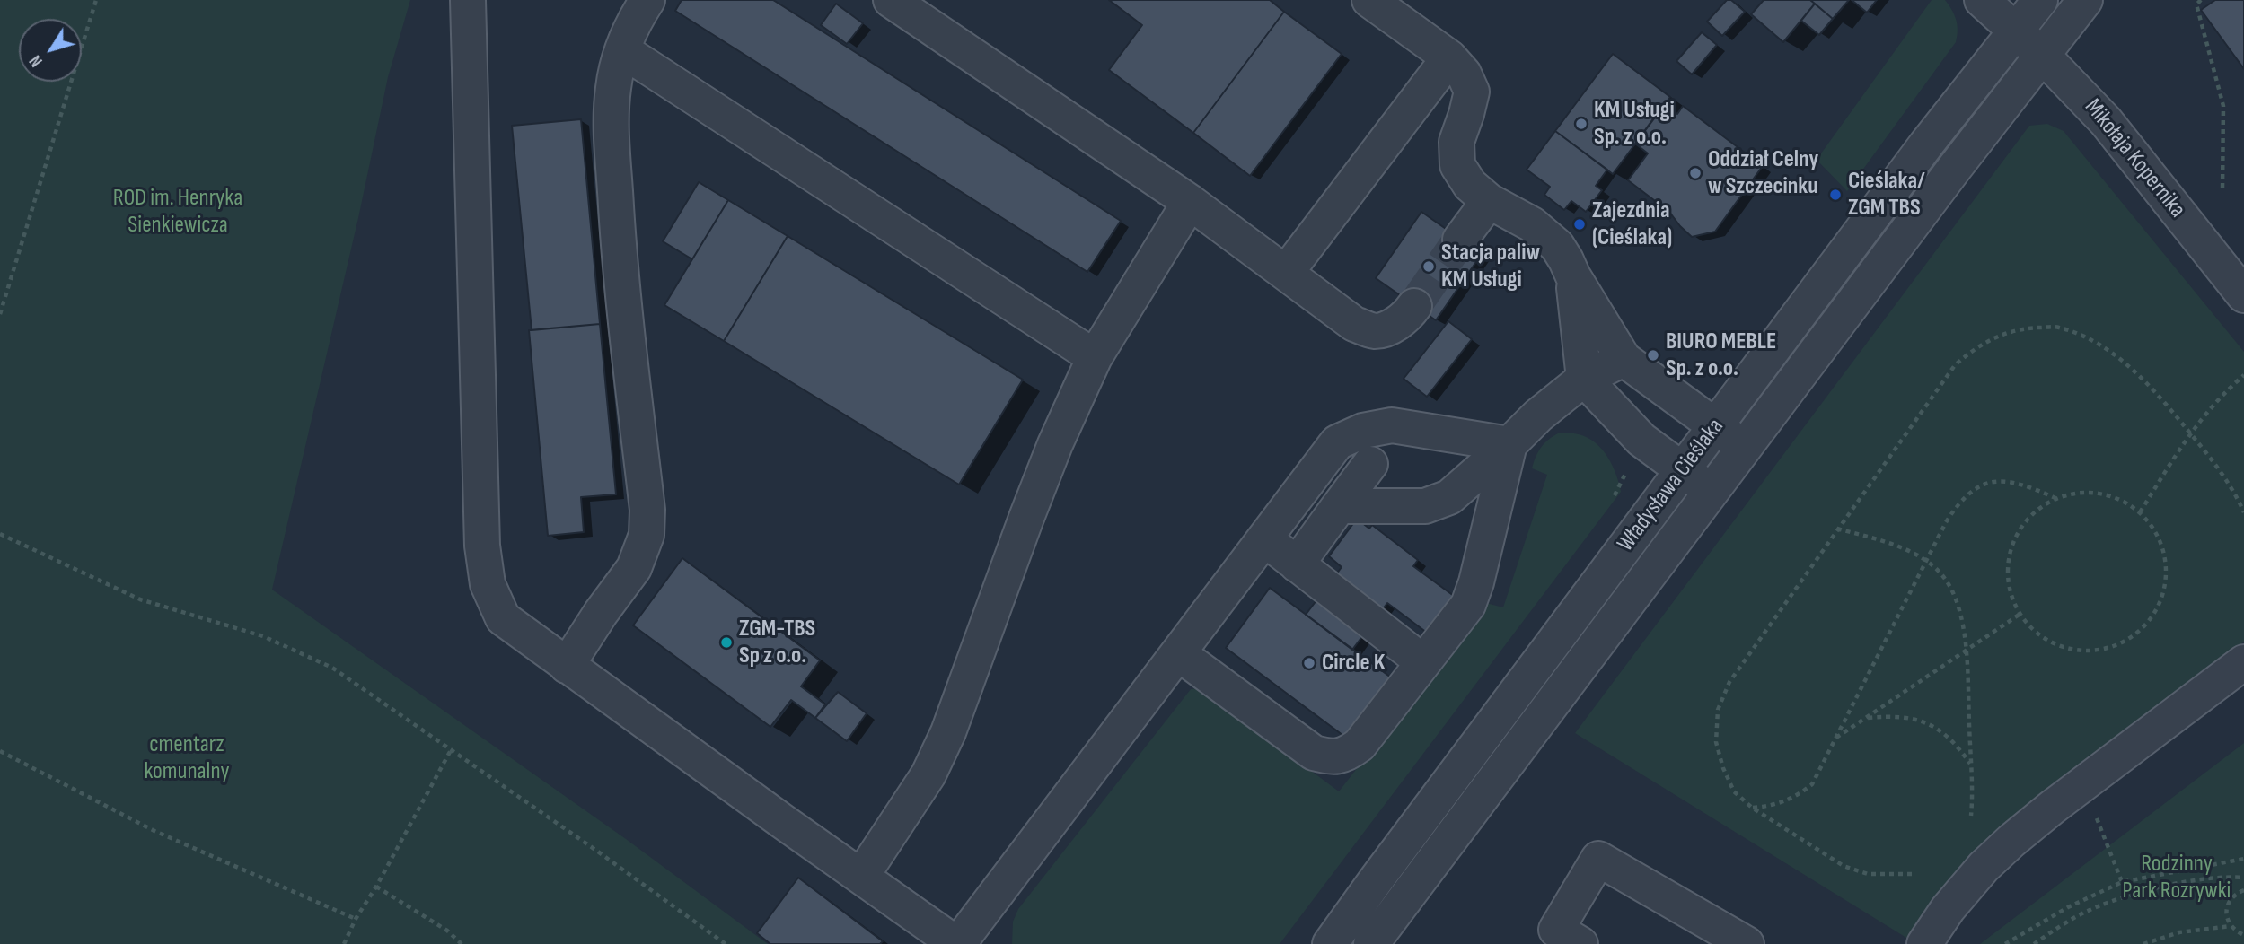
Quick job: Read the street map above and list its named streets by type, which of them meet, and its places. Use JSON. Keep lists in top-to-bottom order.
{
  "streets": {
    "street": ["Mikołaja Kopernika", "Władysława Cieślaka"]
  },
  "crossings": [
    ["Mikołaja Kopernika", "Władysława Cieślaka"]
  ],
  "parks": ["ROD im. Henryka Sienkiewicza", "cmentarz komunalny", "Rodzinny Park Rozrywki"],
  "places": [
    "KM Usługi Sp. z o.o.",
    "Oddział Celny w Szczecinku",
    "Cieślaka/ ZGM TBS",
    "Zajezdnia (Cieślaka)",
    "Stacja paliw KM Usługi",
    "BIURO MEBLE Sp. z o.o.",
    "ZGM-TBS Sp z o.o.",
    "Circle K"
  ],
  "north": "bottom left"
}
